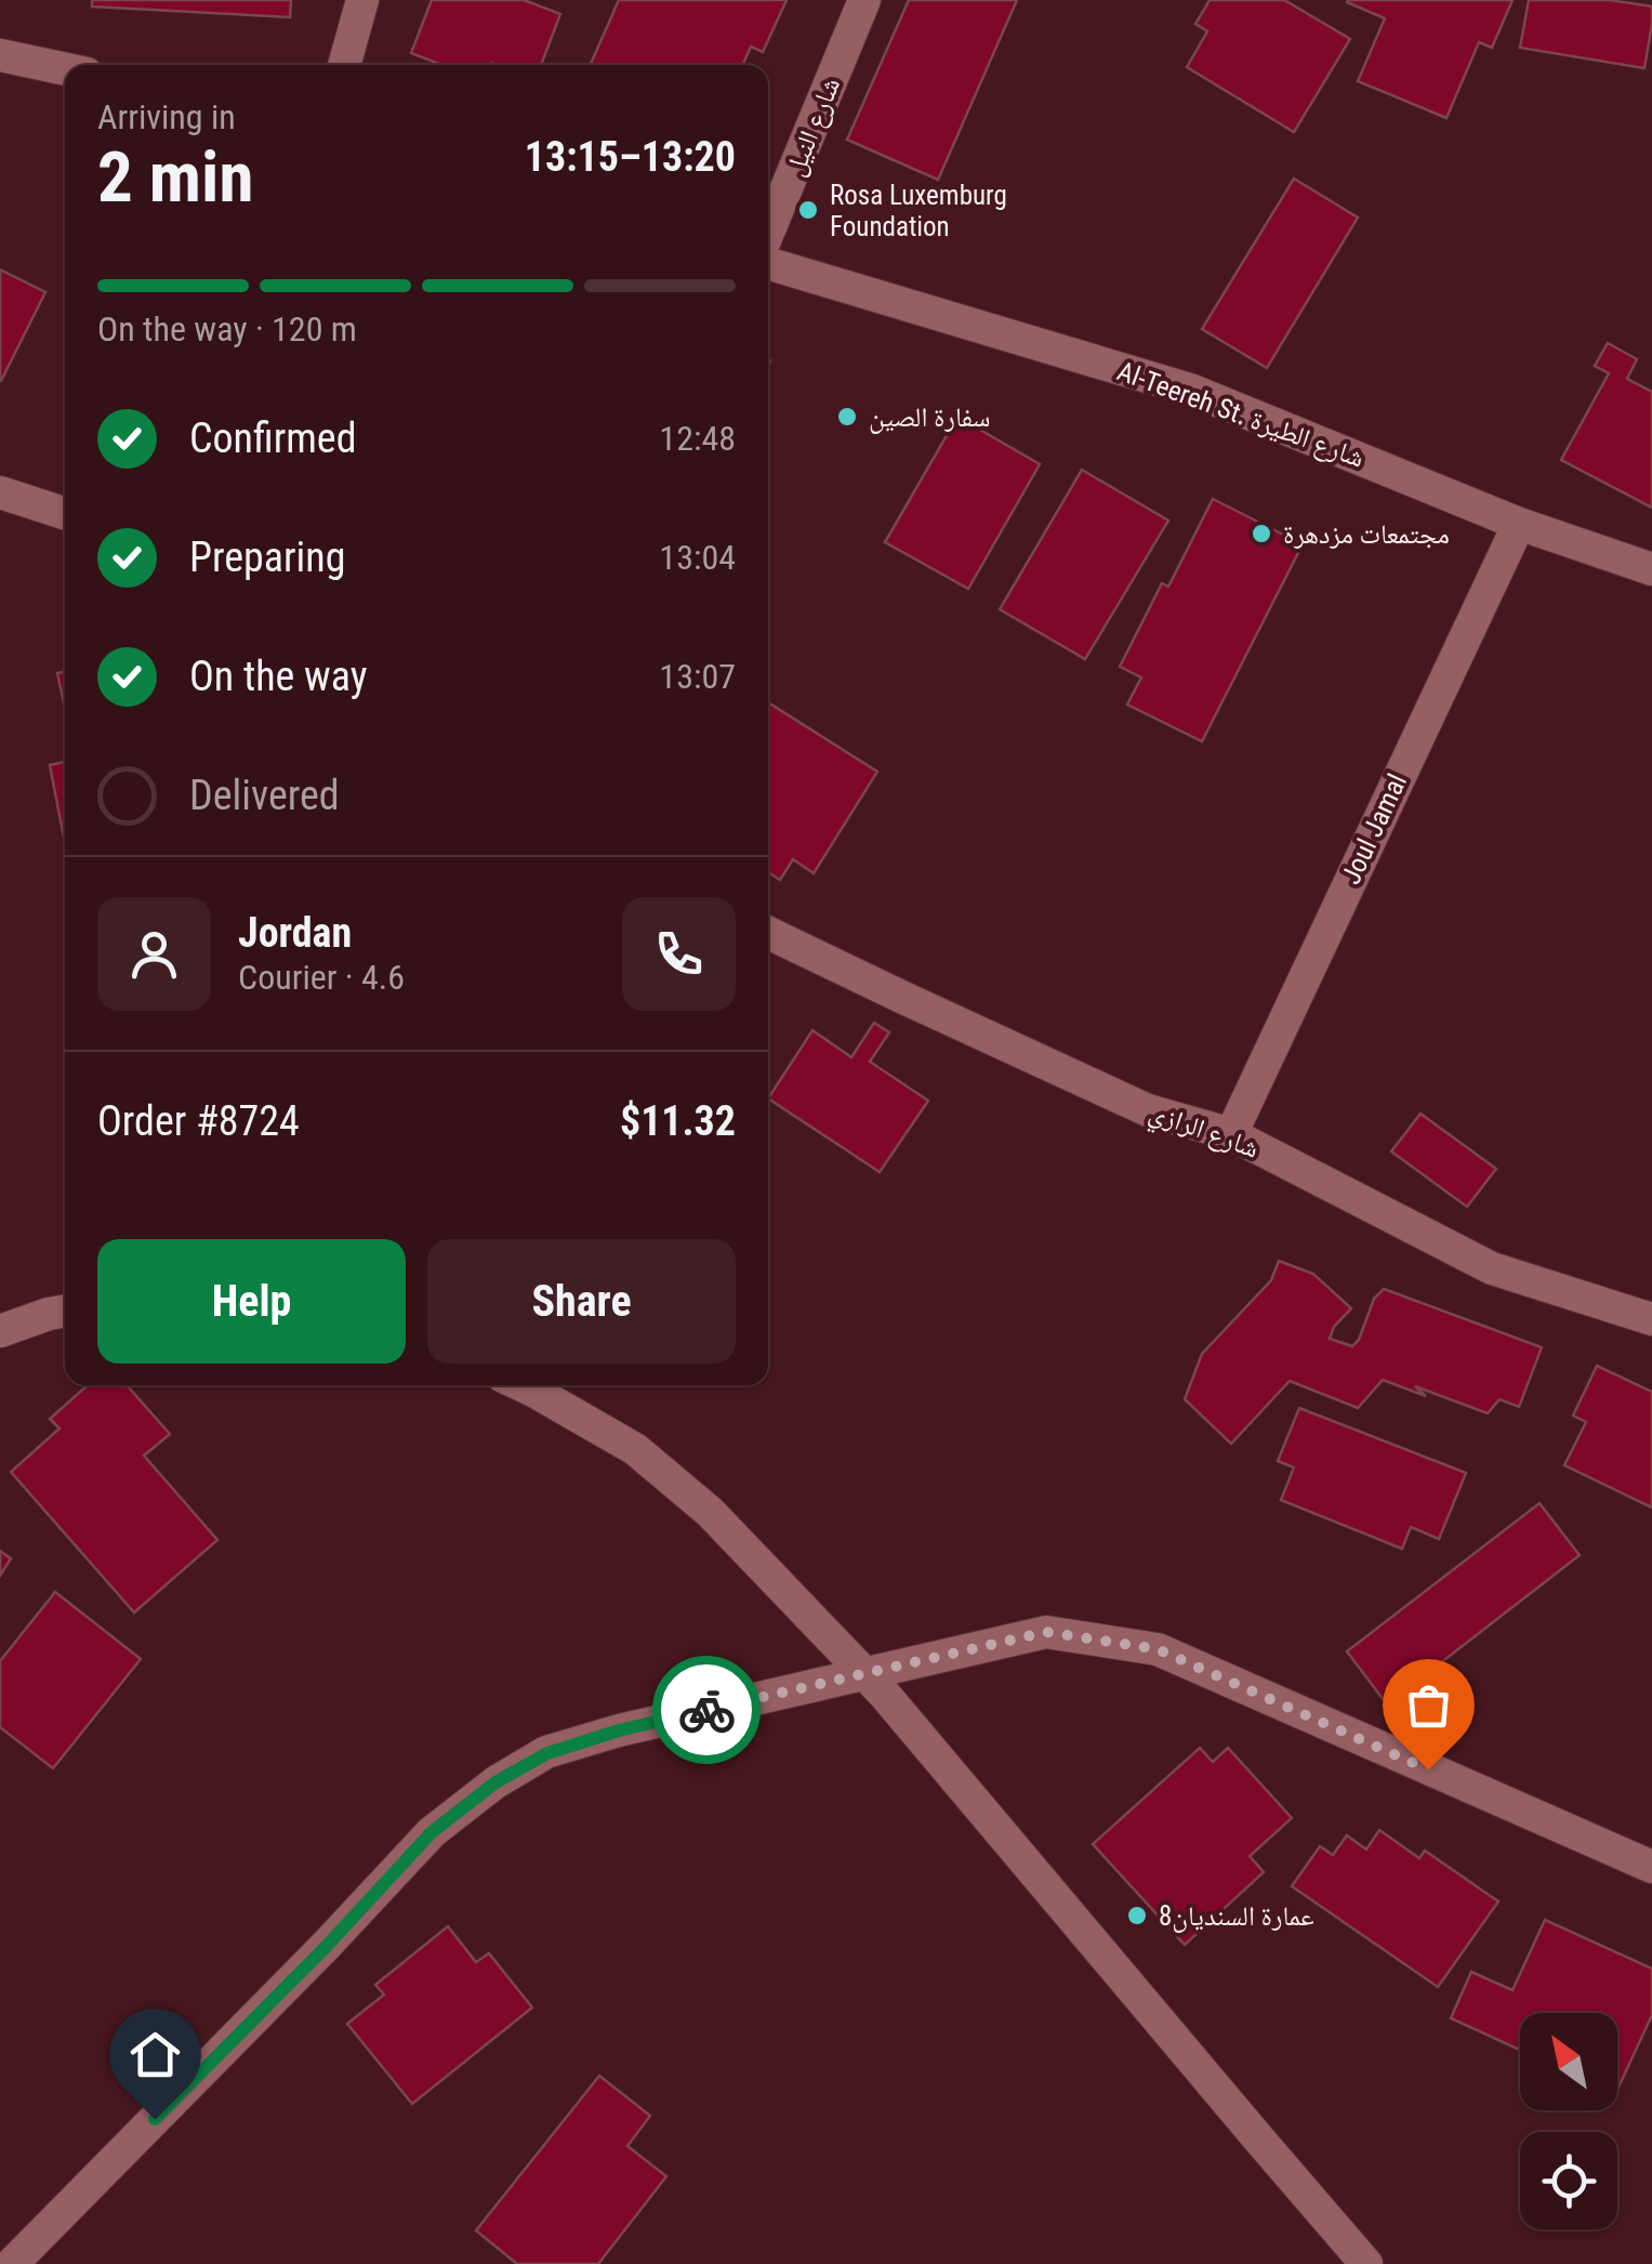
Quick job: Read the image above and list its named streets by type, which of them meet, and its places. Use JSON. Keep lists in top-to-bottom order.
{
  "streets": {
    "street": [
      "شارع النيل",
      "Al-Teereh St. شارع الطيرة",
      "Joul Jamal",
      "شارع الرازي"
    ]
  },
  "crossings": [
    ["Al-Teereh St. شارع الطيرة", "Joul Jamal"],
    ["Joul Jamal", "شارع الرازي"]
  ],
  "places": [
    "Rosa Luxemburg Foundation",
    "سفارة الصين",
    "مجتمعات مزدهرة",
    "عمارة السنديان8"
  ],
  "north": "top left",
  "page": {
    "heading": ["2 min", "Arriving in", "13:15–13:20"],
    "panel": [
      "Jordan",
      "Courier · 4.6",
      "Order #8724",
      "$11.32"
    ],
    "bar": "On the way · 120 m",
    "list": [
      ["Confirmed", "12:48"],
      ["Preparing", "13:04"],
      ["On the way", "13:07"],
      "Delivered"
    ],
    "buttons": ["Help", "Share"]
  }
}
